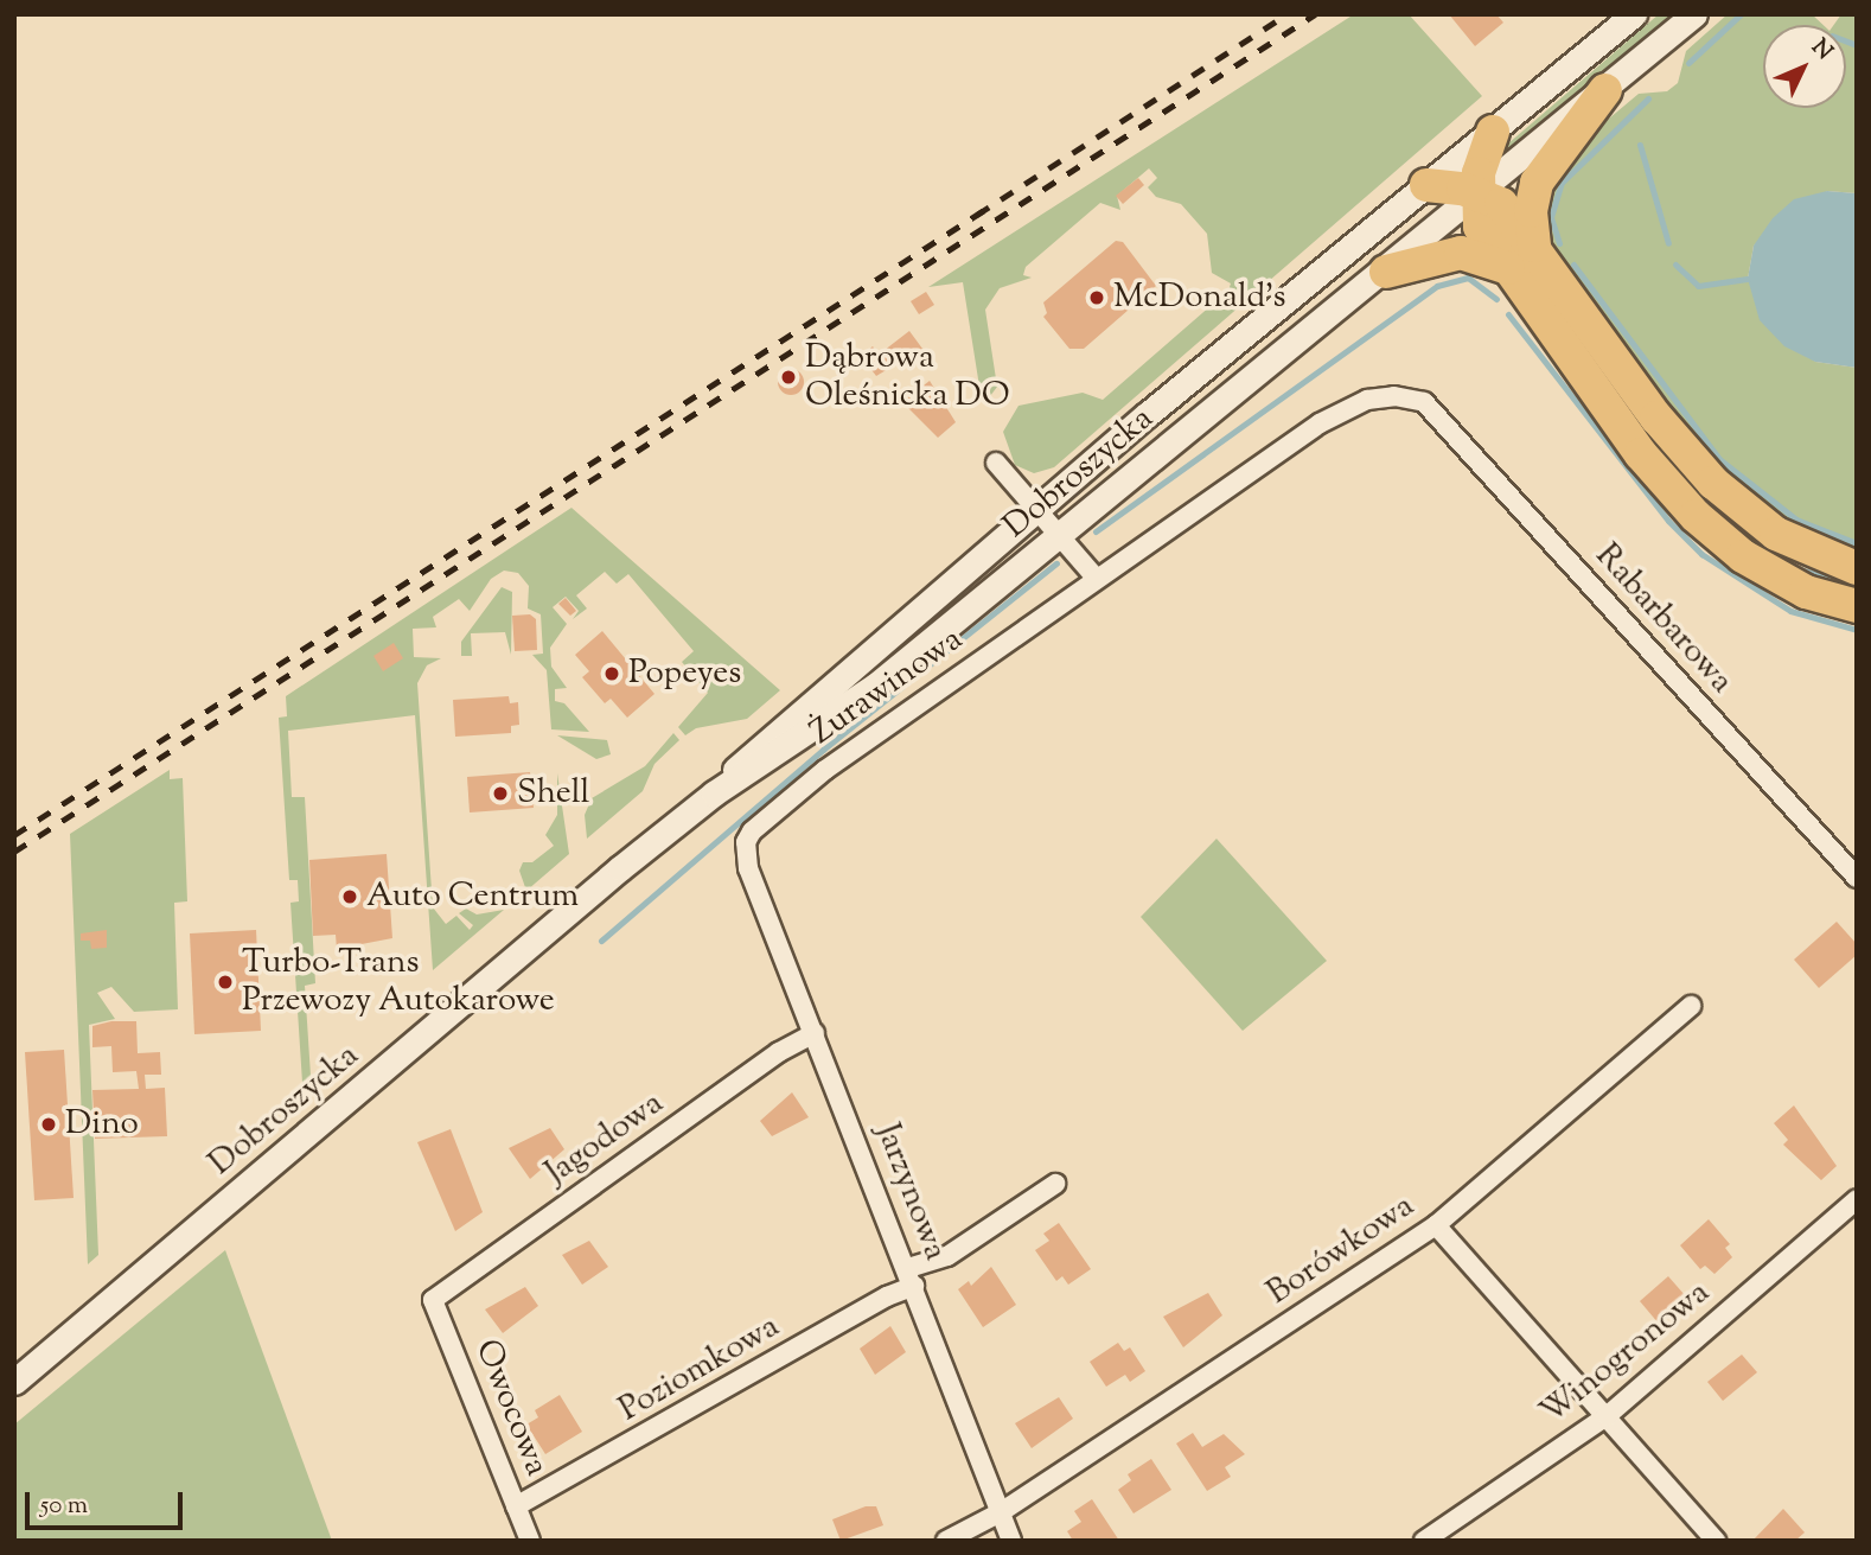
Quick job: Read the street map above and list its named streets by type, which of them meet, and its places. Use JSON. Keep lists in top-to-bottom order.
{
  "streets": {
    "main road": ["Dobroszycka"],
    "street": [
      "Rabarbarowa",
      "Żurawinowa",
      "Jagodowa",
      "Jarzynowa",
      "Borówkowa",
      "Winogronowa",
      "Poziomkowa",
      "Owocowa"
    ]
  },
  "crossings": [
    ["Rabarbarowa", "Żurawinowa"],
    ["Żurawinowa", "Jarzynowa"],
    ["Jagodowa", "Jarzynowa"],
    ["Jagodowa", "Owocowa"],
    ["Jarzynowa", "Borówkowa"],
    ["Jarzynowa", "Poziomkowa"],
    ["Poziomkowa", "Owocowa"]
  ],
  "places": [
    "McDonald's",
    "Dąbrowa Oleśnicka DO",
    "Popeyes",
    "Shell",
    "Auto Centrum",
    "Turbo-Trans Przewozy Autokarowe",
    "Dino"
  ],
  "scale_bar": "50 m",
  "north": "top right"
}
